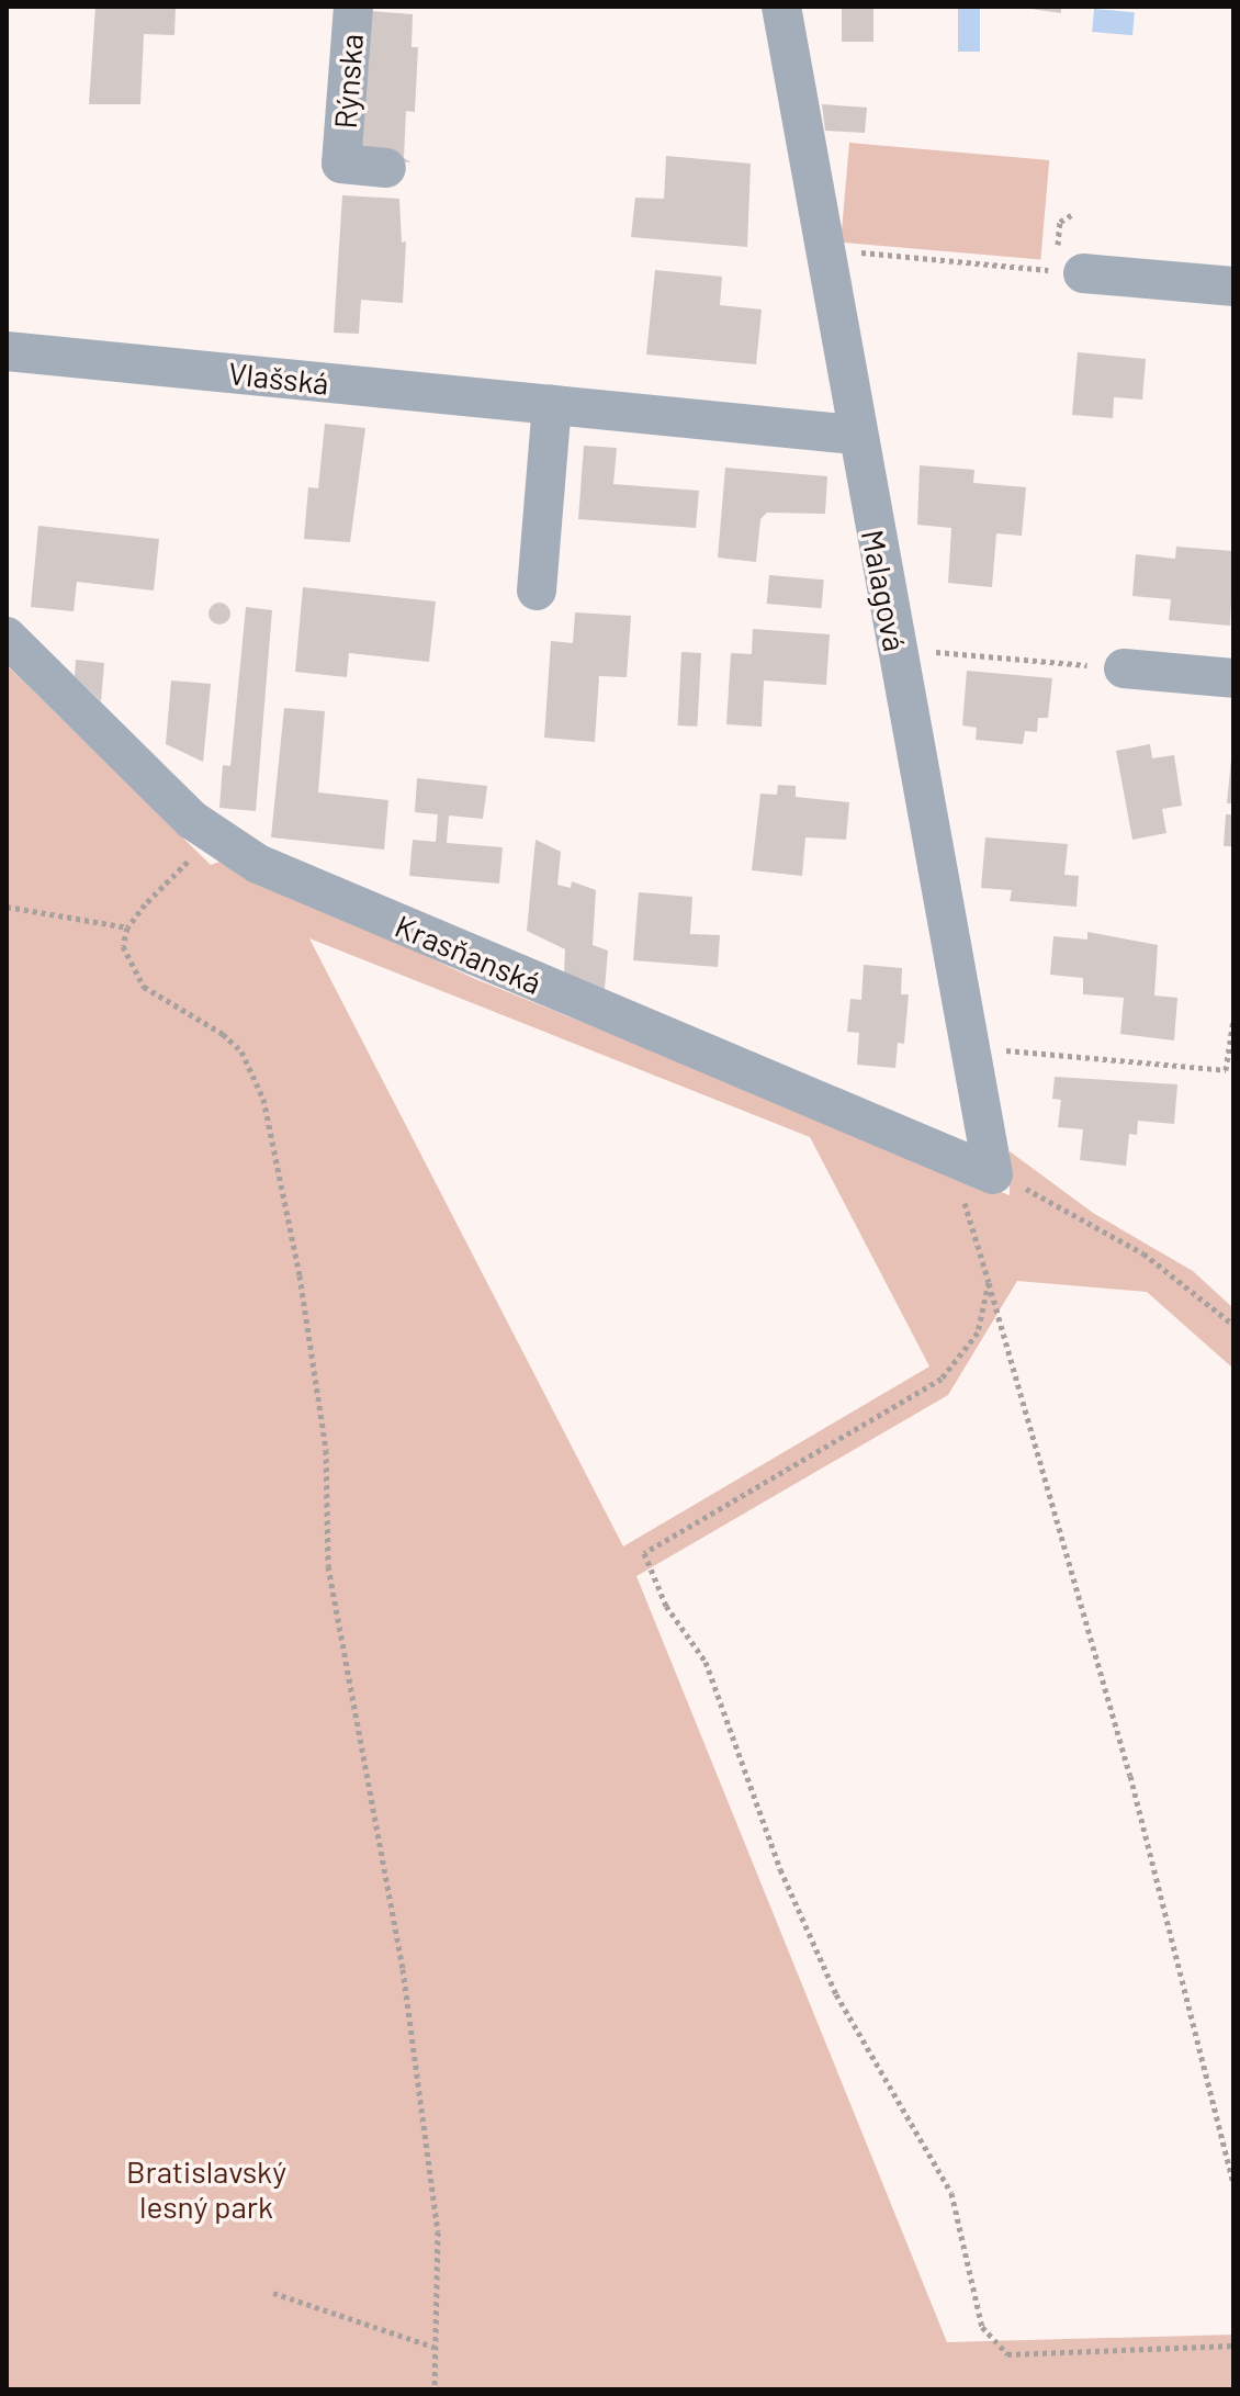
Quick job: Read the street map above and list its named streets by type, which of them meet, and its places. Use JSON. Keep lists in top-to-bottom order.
{
  "streets": {
    "street": [
      "Rýnska",
      "Vlašská",
      "Malagová",
      "Krasňanská"
    ]
  },
  "crossings": [
    ["Vlašská", "Malagová"],
    ["Malagová", "Krasňanská"]
  ],
  "parks": ["Bratislavský lesný park"]
}
